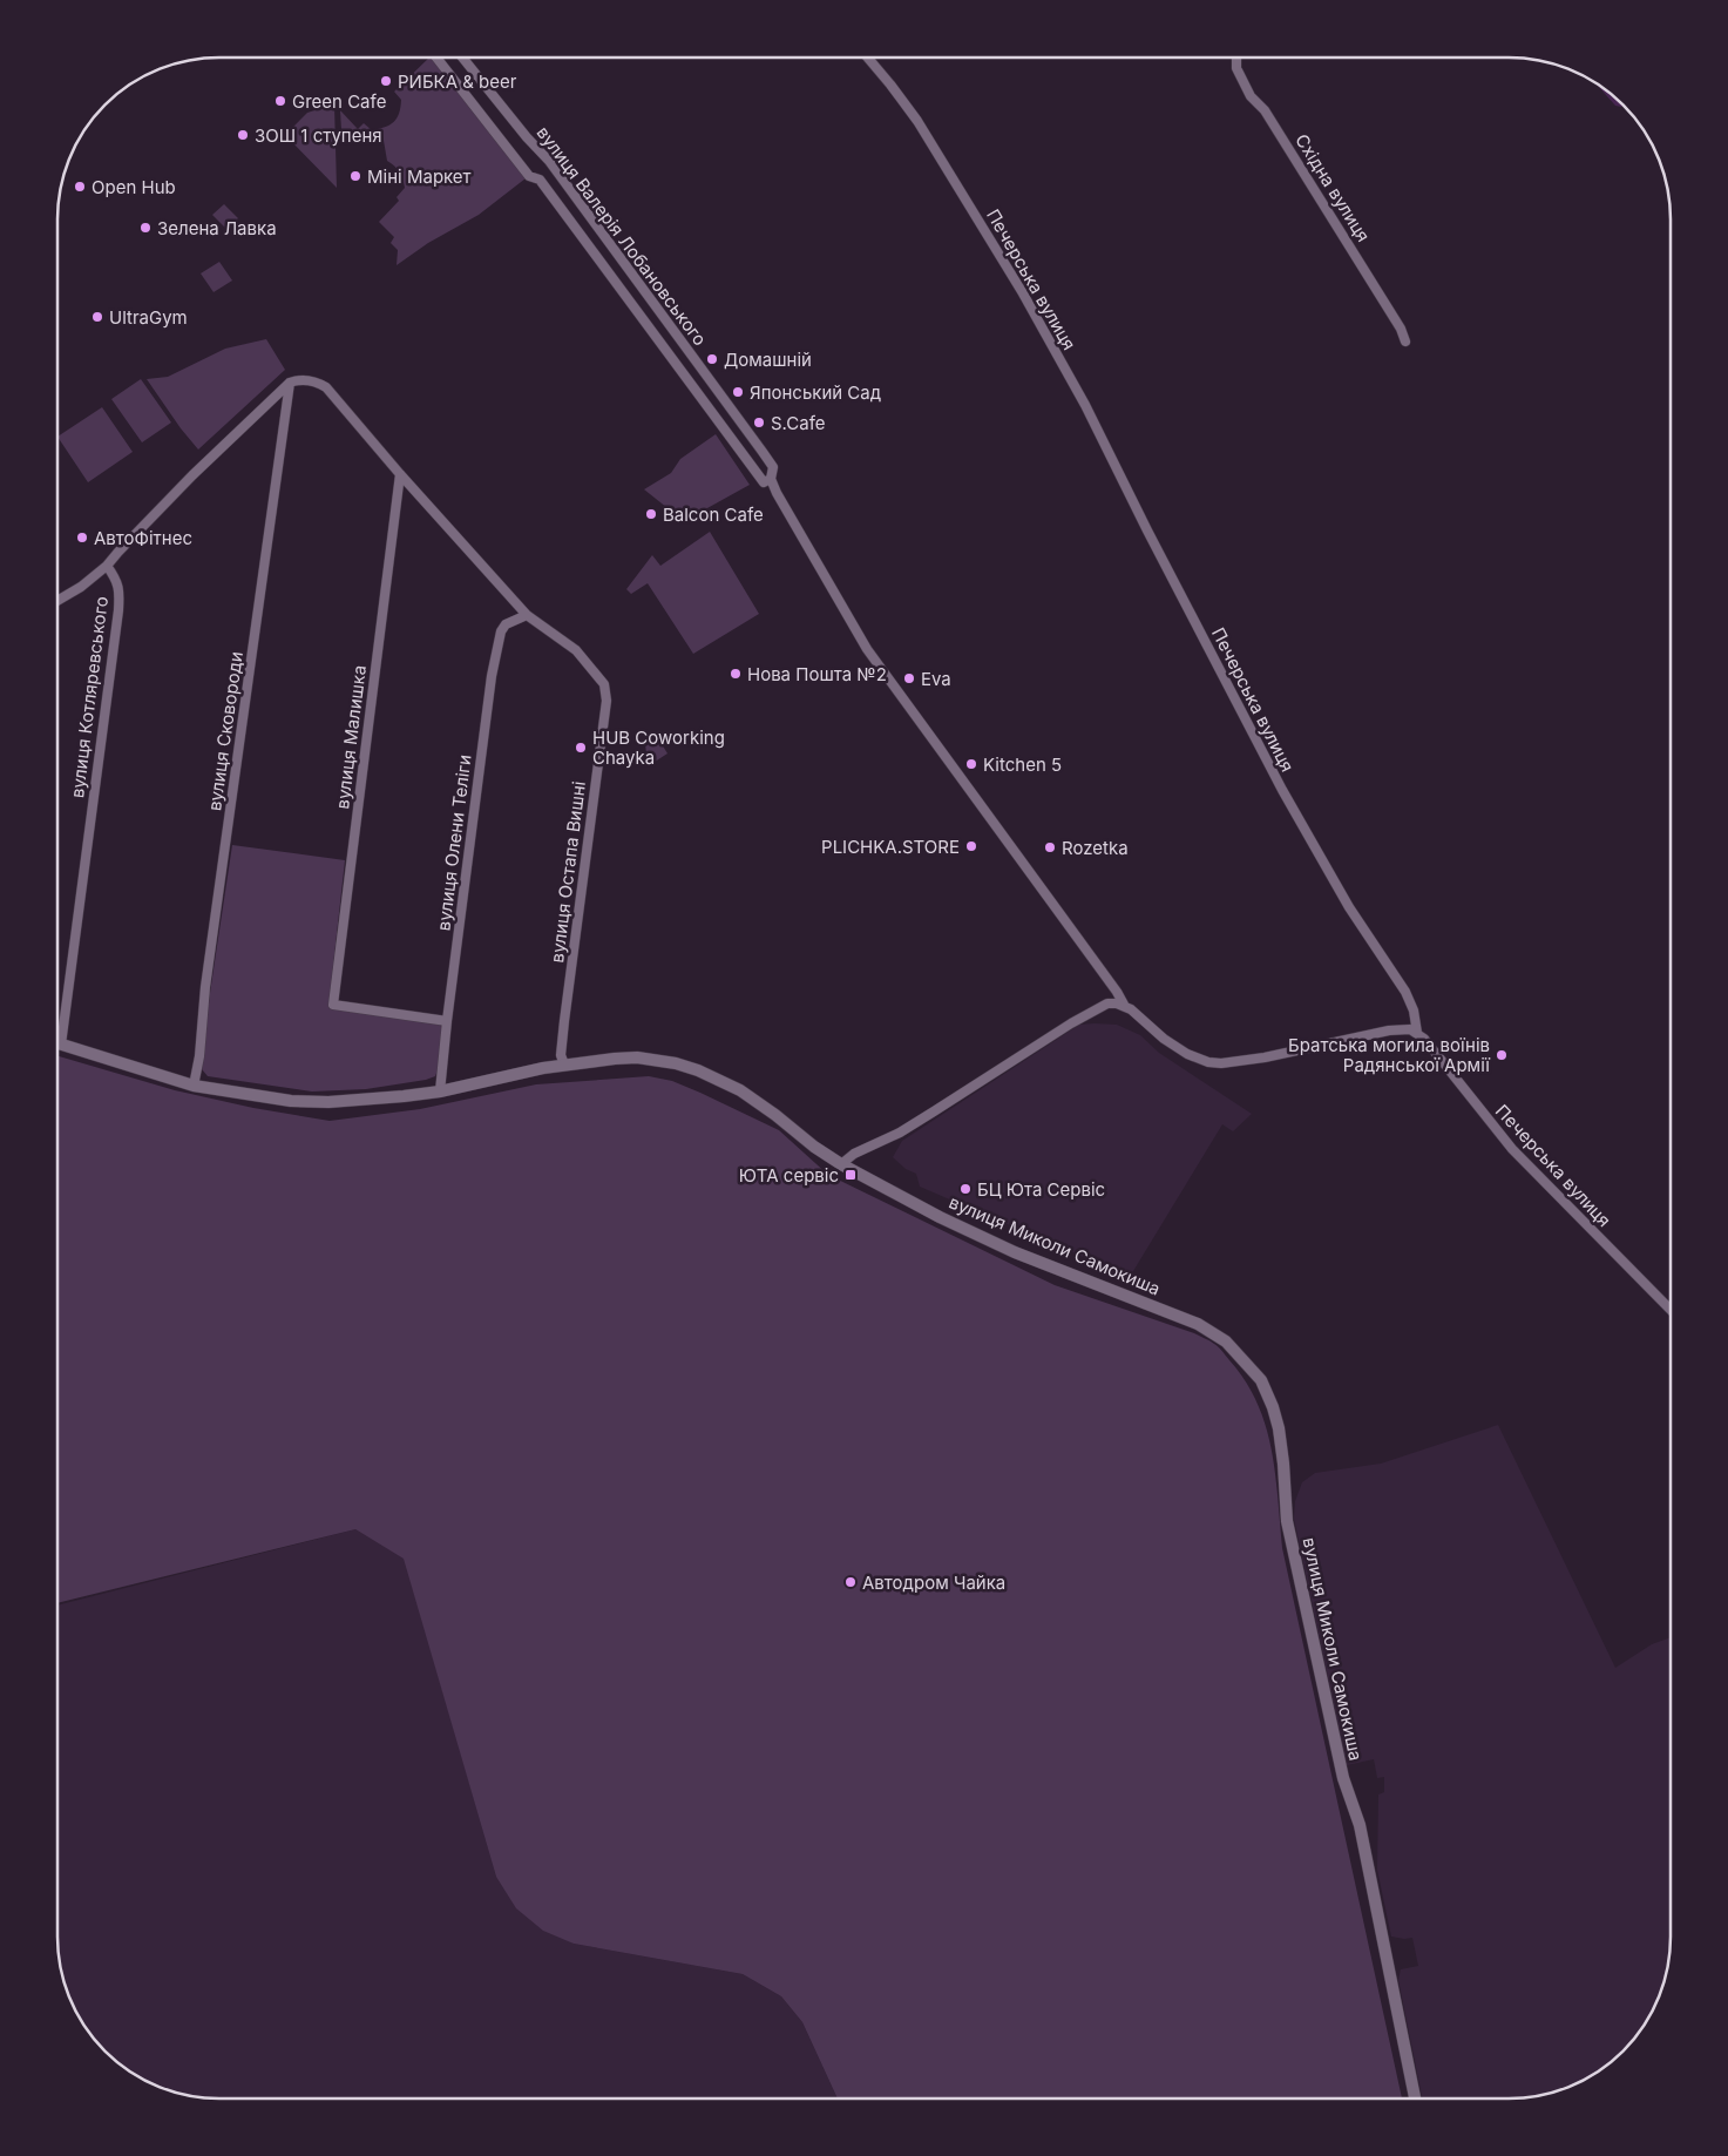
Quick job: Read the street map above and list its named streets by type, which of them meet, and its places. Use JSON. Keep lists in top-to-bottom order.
{
  "streets": {
    "street": [
      "Східна вулиця",
      "вулиця Валерія Лобановського",
      "Печерська вулиця",
      "вулиця Котляревського",
      "вулиця Сковороди",
      "вулиця Малишка",
      "вулиця Олени Теліги",
      "вулиця Остапа Вишні",
      "вулиця Миколи Самокиша"
    ]
  },
  "crossings": [
    ["вулиця Валерія Лобановського", "Печерська вулиця"],
    ["вулиця Котляревського", "вулиця Миколи Самокиша"],
    ["вулиця Сковороди", "вулиця Миколи Самокиша"],
    ["вулиця Малишка", "вулиця Олени Теліги"],
    ["вулиця Олени Теліги", "вулиця Остапа Вишні"],
    ["вулиця Олени Теліги", "вулиця Миколи Самокиша"],
    ["вулиця Остапа Вишні", "вулиця Миколи Самокиша"]
  ],
  "places": {
    "other": [
      "РИБКА & beer",
      "Green Cafe",
      "ЗОШ 1 ступеня",
      "Міні Маркет",
      "Open Hub",
      "Зелена Лавка",
      "UltraGym",
      "Домашній",
      "Японський Сад",
      "S.Cafe",
      "Balcon Cafe",
      "АвтоФітнес",
      "Нова Пошта №2",
      "Eva",
      "HUB Coworking Chayka",
      "Kitchen 5",
      "PLICHKA.STORE",
      "Rozetka",
      "Братська могила воїнів Радянської Армії",
      "БЦ Юта Сервіс",
      "Автодром Чайка"
    ],
    "transit": ["ЮТА сервіс"]
  }
}
